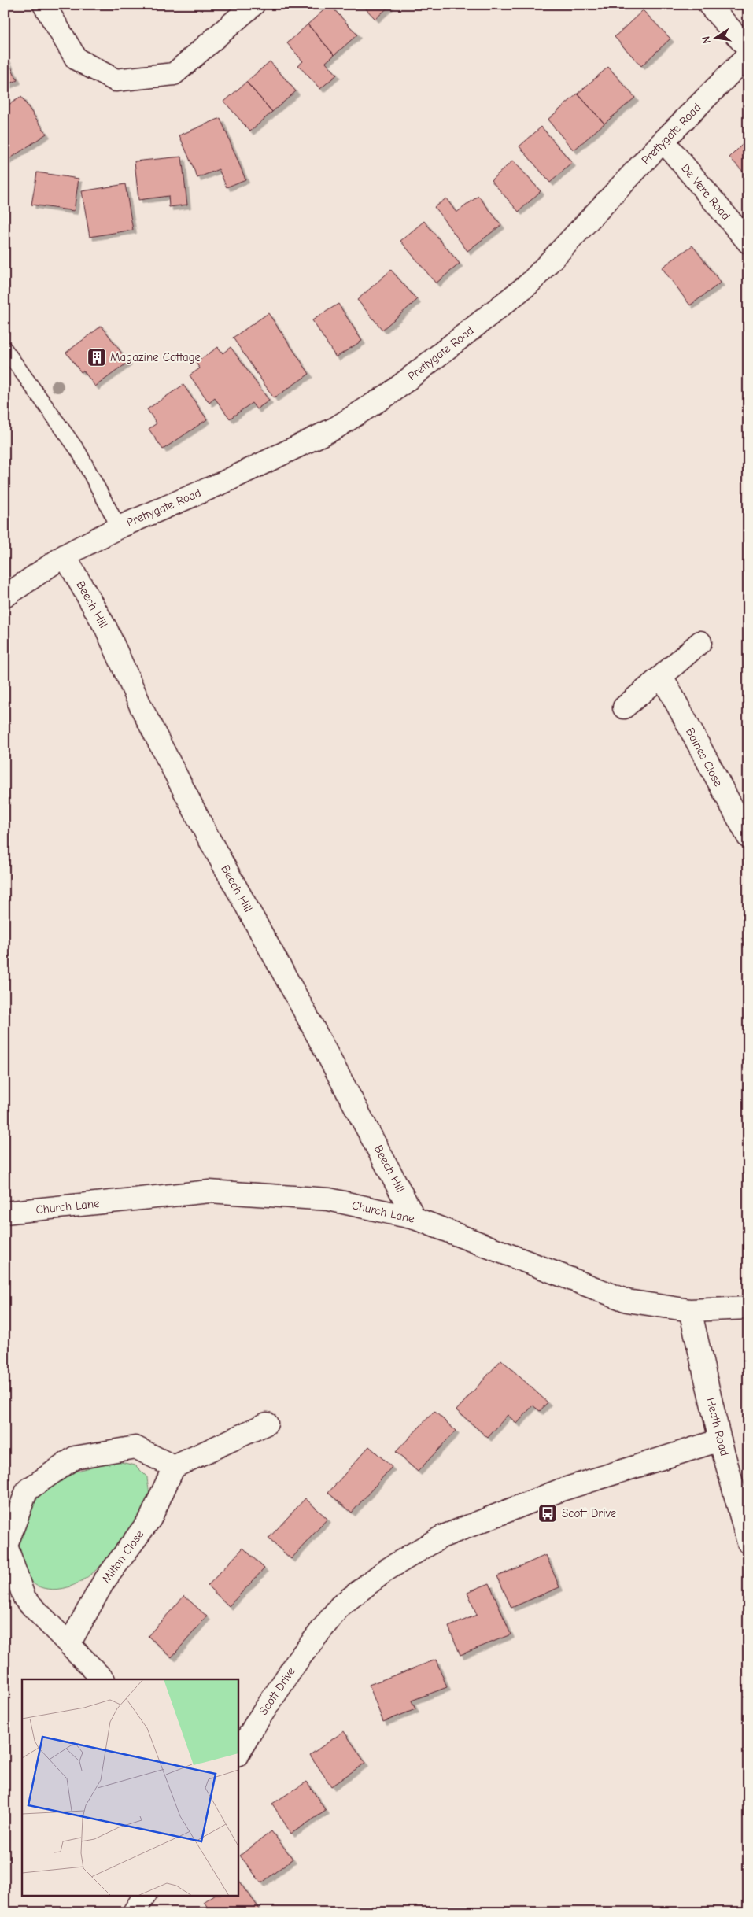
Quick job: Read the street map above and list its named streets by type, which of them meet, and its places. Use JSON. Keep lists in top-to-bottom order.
{
  "streets": {
    "street": [
      "Prettygate Road",
      "De Vere Road",
      "Beech Hill",
      "Baines Close",
      "Church Lane",
      "Heath Road",
      "Milton Close",
      "Scott Drive"
    ]
  },
  "crossings": [
    ["Prettygate Road", "De Vere Road"],
    ["Prettygate Road", "Beech Hill"],
    ["Beech Hill", "Church Lane"],
    ["Church Lane", "Heath Road"],
    ["Heath Road", "Scott Drive"]
  ],
  "places": {
    "building": ["Magazine Cottage"],
    "bus stop": ["Scott Drive"]
  },
  "north": "left"
}
